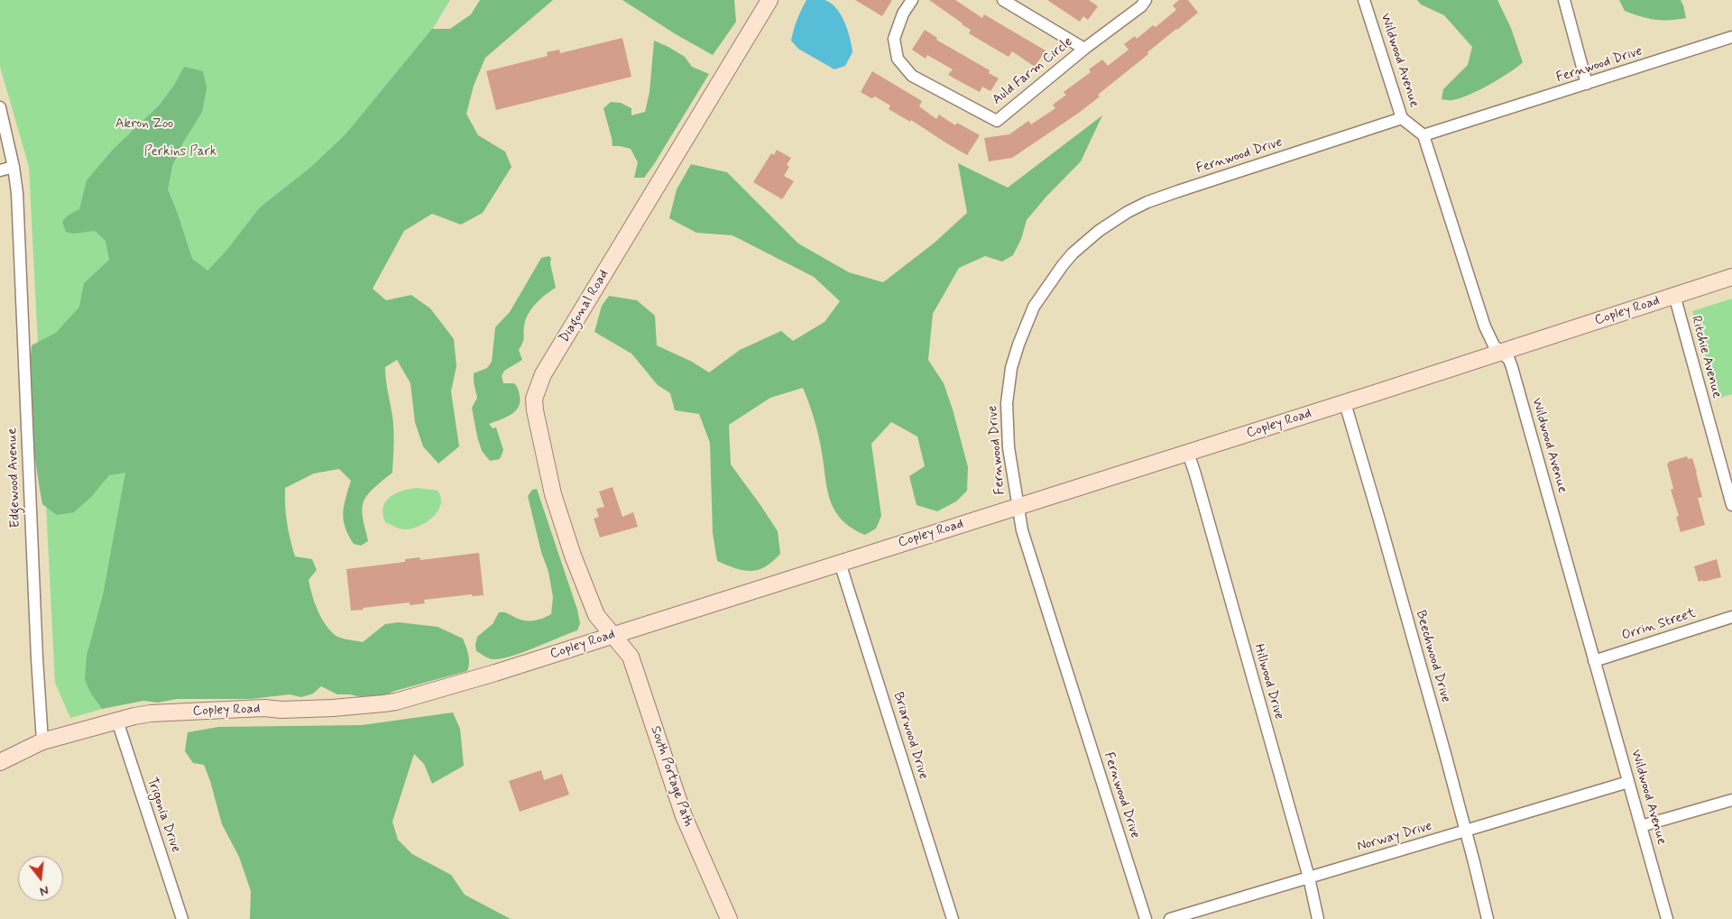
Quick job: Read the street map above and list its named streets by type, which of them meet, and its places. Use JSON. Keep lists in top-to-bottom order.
{
  "streets": {
    "main road": ["Diagonal Road", "Copley Road", "South Portage Path"],
    "street": [
      "Wildwood Avenue",
      "Fernwood Drive",
      "Auld Farm Circle",
      "Ritchie Avenue",
      "Edgewood Avenue",
      "Orrin Street",
      "Beechwood Drive",
      "Hillwood Drive",
      "Briarwood Drive",
      "Trigonia Drive",
      "Norway Drive"
    ]
  },
  "crossings": [
    ["Wildwood Avenue", "Fernwood Drive"],
    ["Wildwood Avenue", "Copley Road"],
    ["Wildwood Avenue", "Orrin Street"],
    ["Wildwood Avenue", "Norway Drive"],
    ["Fernwood Drive", "Copley Road"],
    ["Diagonal Road", "Copley Road"],
    ["Diagonal Road", "South Portage Path"],
    ["Copley Road", "Ritchie Avenue"],
    ["Copley Road", "Edgewood Avenue"],
    ["Copley Road", "Beechwood Drive"],
    ["Copley Road", "Hillwood Drive"],
    ["Copley Road", "Briarwood Drive"],
    ["Copley Road", "South Portage Path"],
    ["Copley Road", "Trigonia Drive"],
    ["Beechwood Drive", "Norway Drive"],
    ["Hillwood Drive", "Norway Drive"]
  ],
  "parks": ["Akron Zoo", "Perkins Park"],
  "north": "bottom"
}
